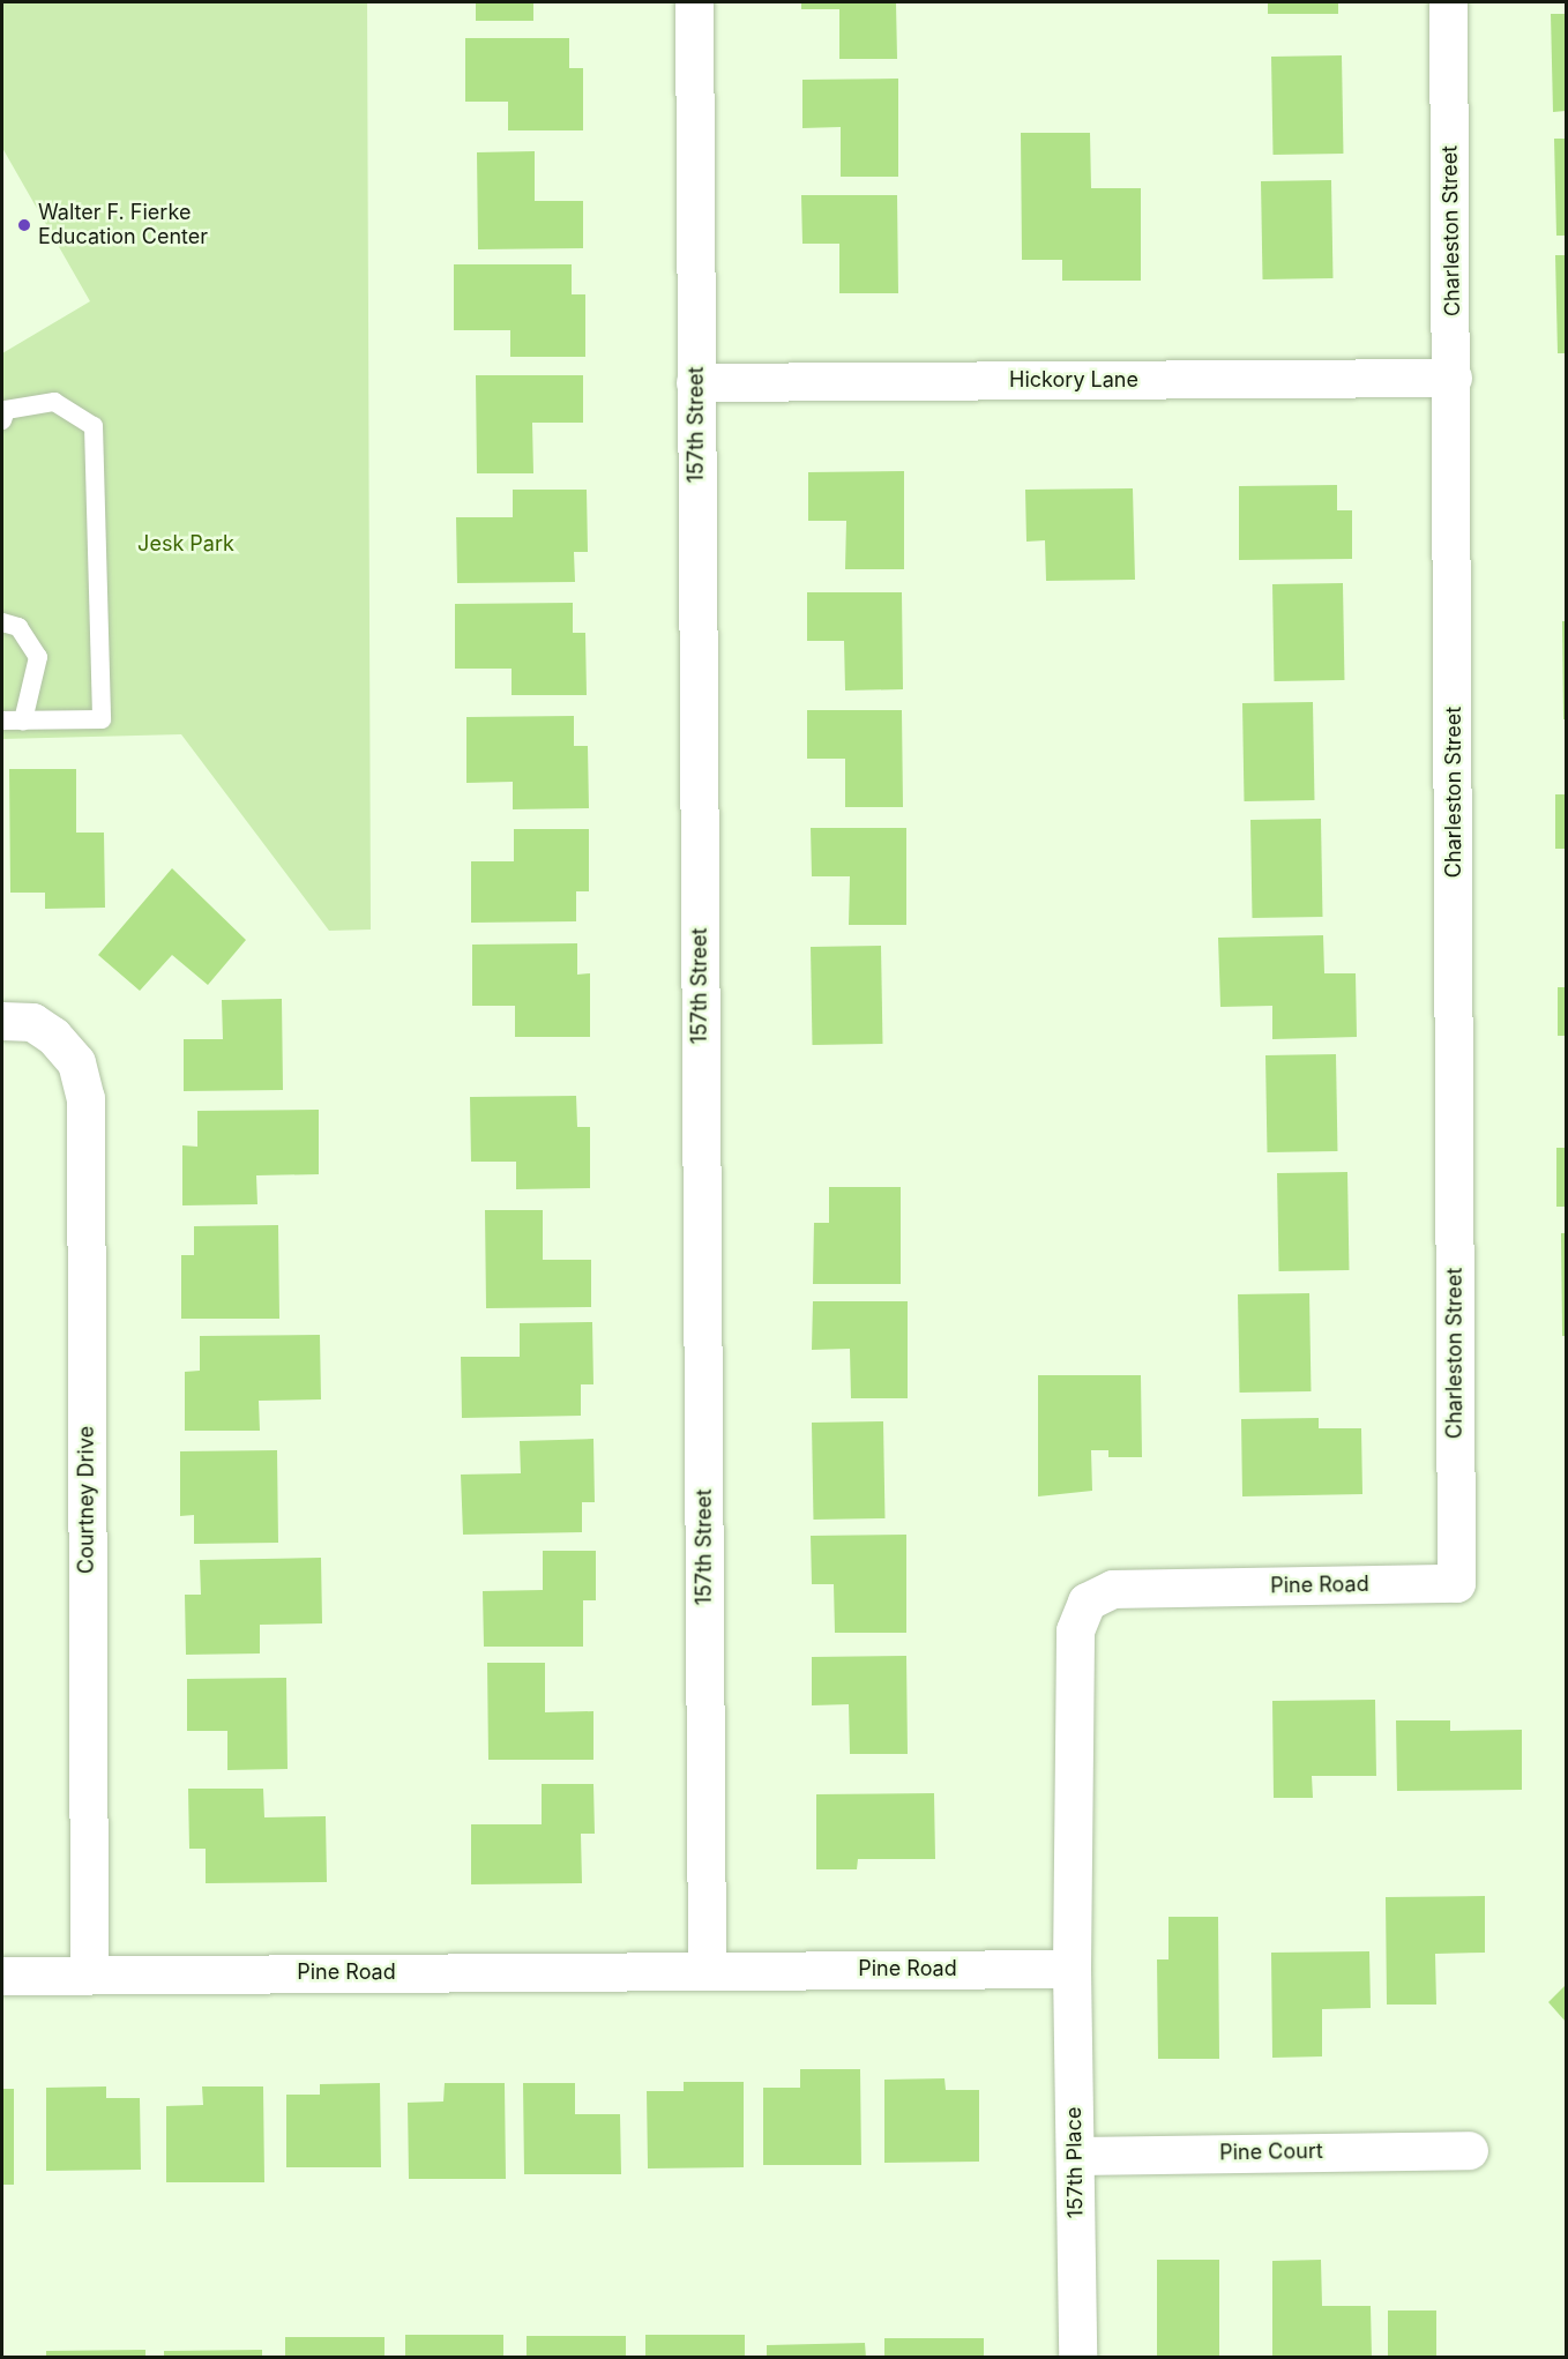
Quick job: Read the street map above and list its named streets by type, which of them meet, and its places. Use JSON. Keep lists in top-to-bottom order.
{
  "streets": {
    "street": [
      "Charleston Street",
      "Hickory Lane",
      "157th Street",
      "Courtney Drive",
      "Pine Road",
      "Pine Court",
      "157th Place"
    ]
  },
  "crossings": [
    ["Charleston Street", "Hickory Lane"],
    ["Charleston Street", "Pine Road"],
    ["Hickory Lane", "157th Street"],
    ["157th Street", "Pine Road"],
    ["Courtney Drive", "Pine Road"],
    ["Pine Road", "157th Place"],
    ["Pine Court", "157th Place"]
  ],
  "parks": ["Jesk Park"],
  "places": ["Walter F. Fierke Education Center"]
}
